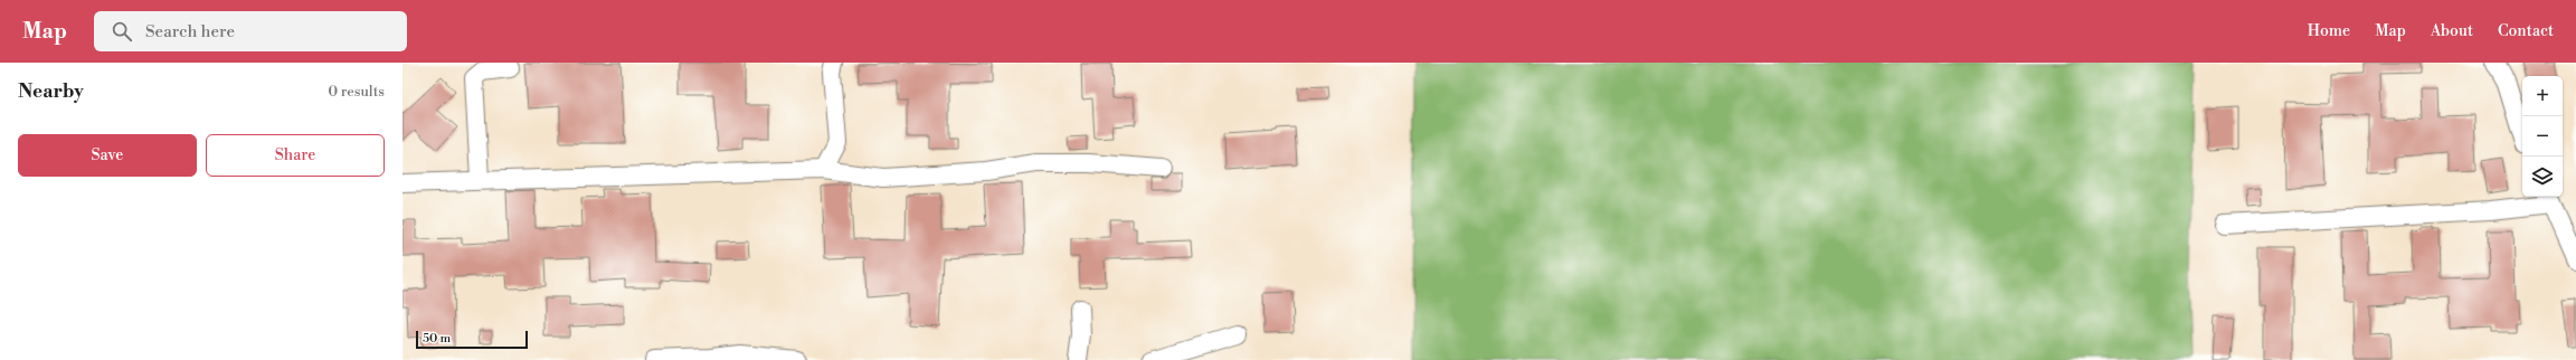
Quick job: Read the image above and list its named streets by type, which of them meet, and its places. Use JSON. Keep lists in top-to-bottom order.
{
  "scale_bar": "50 m",
  "page": {
    "header": "Map",
    "search": "Search here",
    "nav": [
      "Home",
      "Map",
      "About",
      "Contact"
    ],
    "heading": ["Nearby", "0 results"],
    "map_buttons": ["+", "−"],
    "buttons": ["Save", "Share"],
    "scale": "50 m"
  }
}
